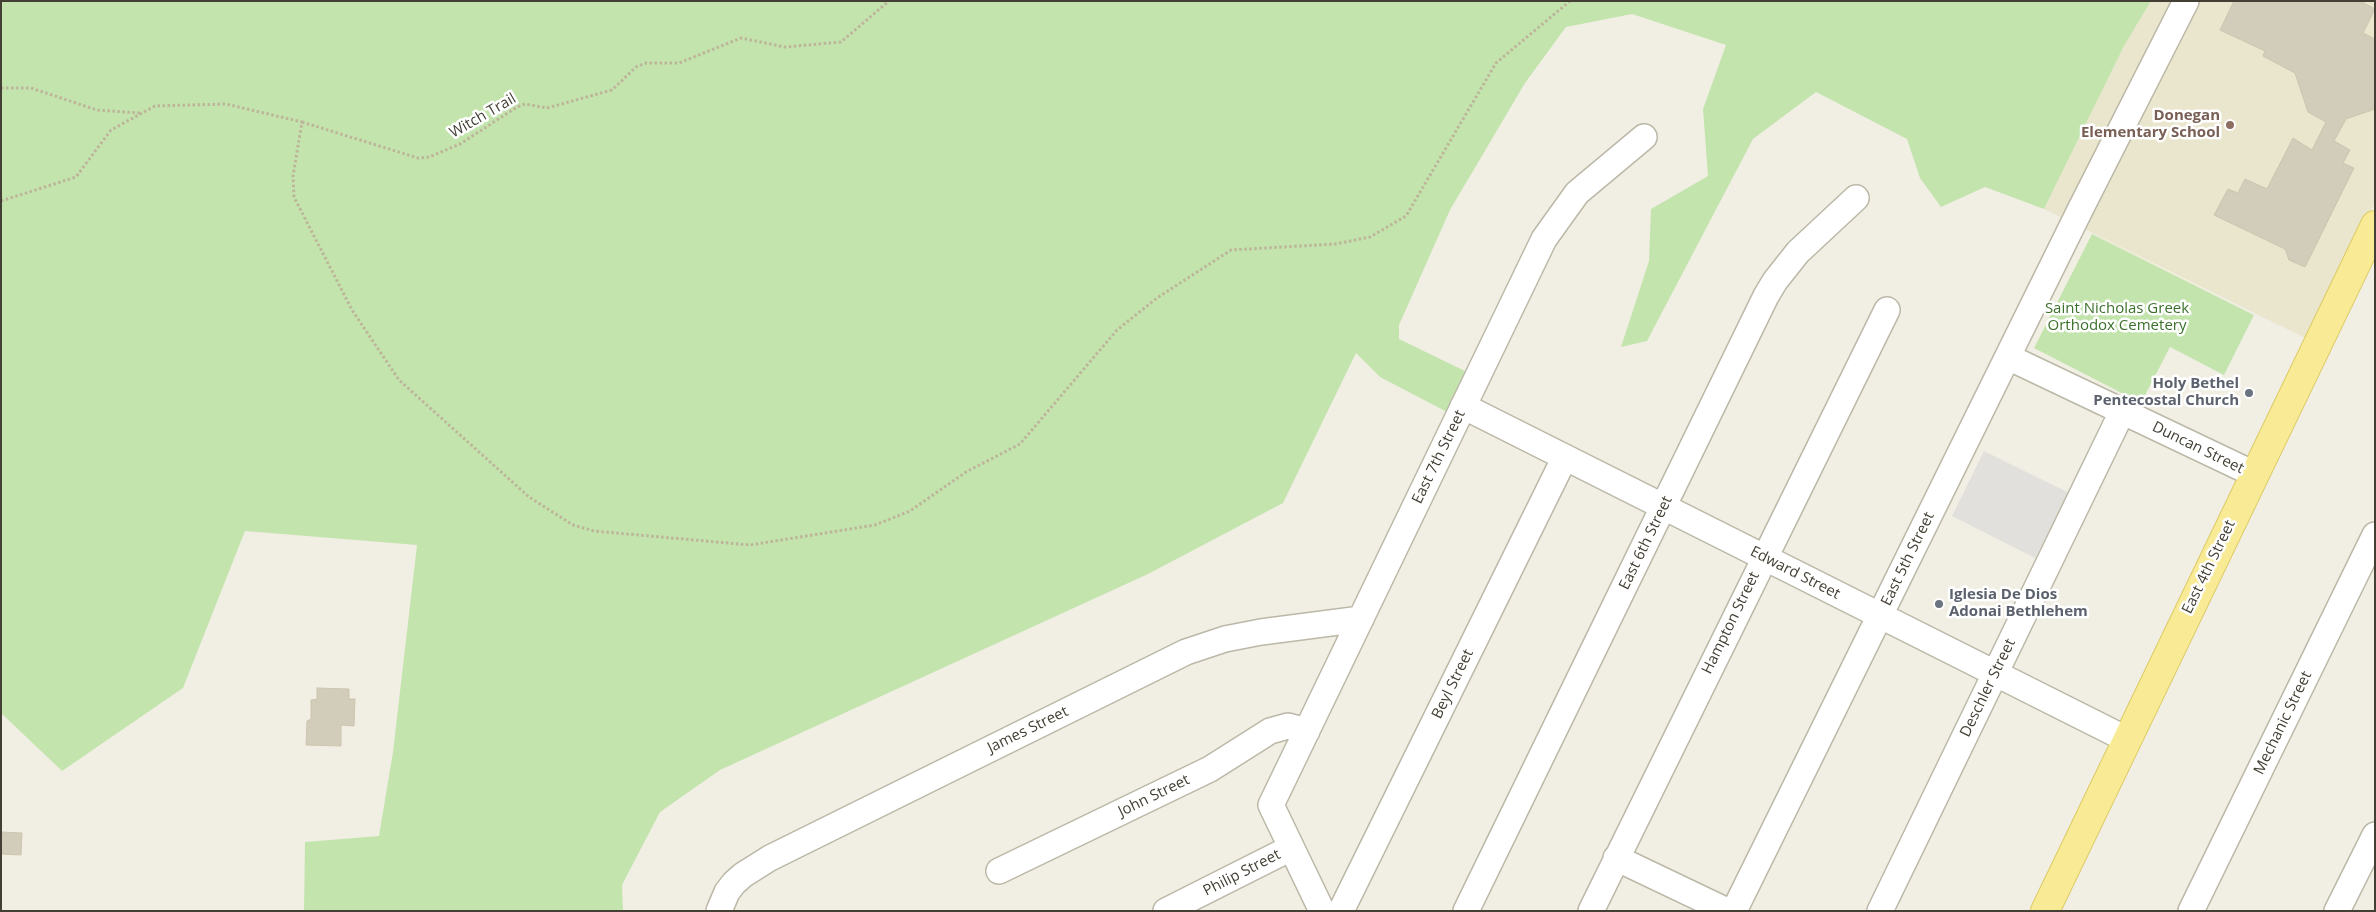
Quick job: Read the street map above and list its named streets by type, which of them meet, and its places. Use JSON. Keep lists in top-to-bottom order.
{
  "streets": {
    "main road": ["East 4th Street"],
    "street": [
      "Duncan Street",
      "East 7th Street",
      "East 6th Street",
      "East 5th Street",
      "Edward Street",
      "Hampton Street",
      "Beyl Street",
      "Deschler Street",
      "Mechanic Street",
      "James Street",
      "John Street",
      "Philip Street"
    ],
    "path": ["Witch Trail"]
  },
  "crossings": [
    ["Duncan Street", "East 5th Street"],
    ["Duncan Street", "East 4th Street"],
    ["Duncan Street", "Deschler Street"],
    ["East 7th Street", "Edward Street"],
    ["East 7th Street", "James Street"],
    ["East 7th Street", "John Street"],
    ["East 7th Street", "Philip Street"],
    ["East 6th Street", "Edward Street"],
    ["East 5th Street", "Edward Street"],
    ["East 4th Street", "Edward Street"],
    ["Edward Street", "Hampton Street"],
    ["Edward Street", "Beyl Street"],
    ["Edward Street", "Deschler Street"]
  ],
  "parks": ["Saint Nicholas Greek Orthodox Cemetery"],
  "places": ["Donegan Elementary School", "Holy Bethel Pentecostal Church", "Iglesia De Dios Adonai Bethlehem"]
}
